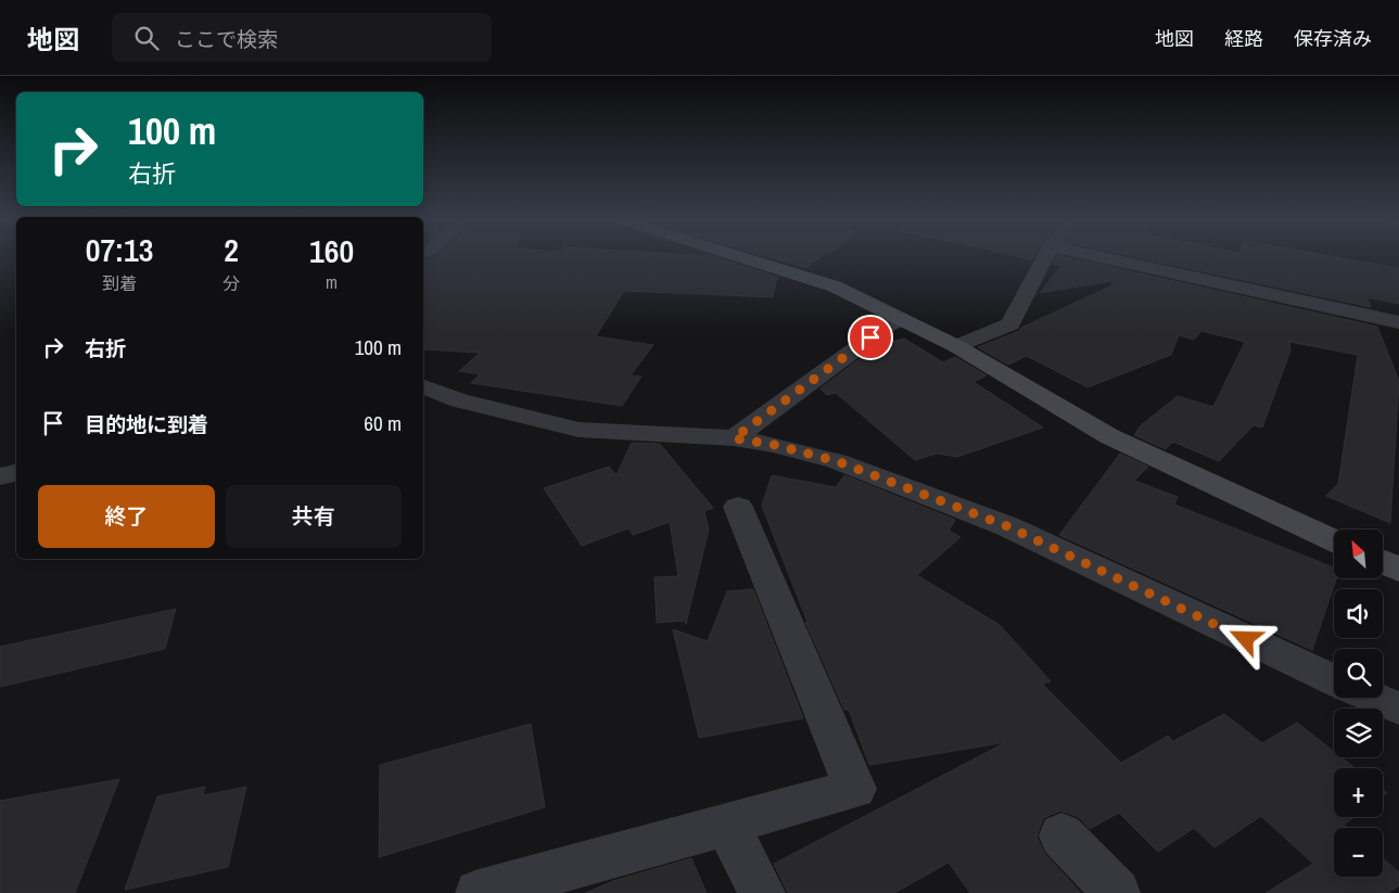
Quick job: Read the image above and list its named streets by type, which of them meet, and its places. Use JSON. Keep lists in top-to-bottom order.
{
  "north": "top left",
  "page": {
    "header": "地図",
    "search": "ここで検索",
    "nav": ["地図", "経路", "保存済み"],
    "turn": ["100 m", "右折"],
    "eta": [
      "07:13",
      "到着",
      "2",
      "分",
      "160",
      "m"
    ],
    "list": [
      {
        "name": "右折",
        "value": "100 m"
      },
      {
        "name": "目的地に到着",
        "value": "60 m"
      }
    ],
    "buttons": ["終了", "共有"],
    "map_buttons": ["+", "−"]
  }
}
